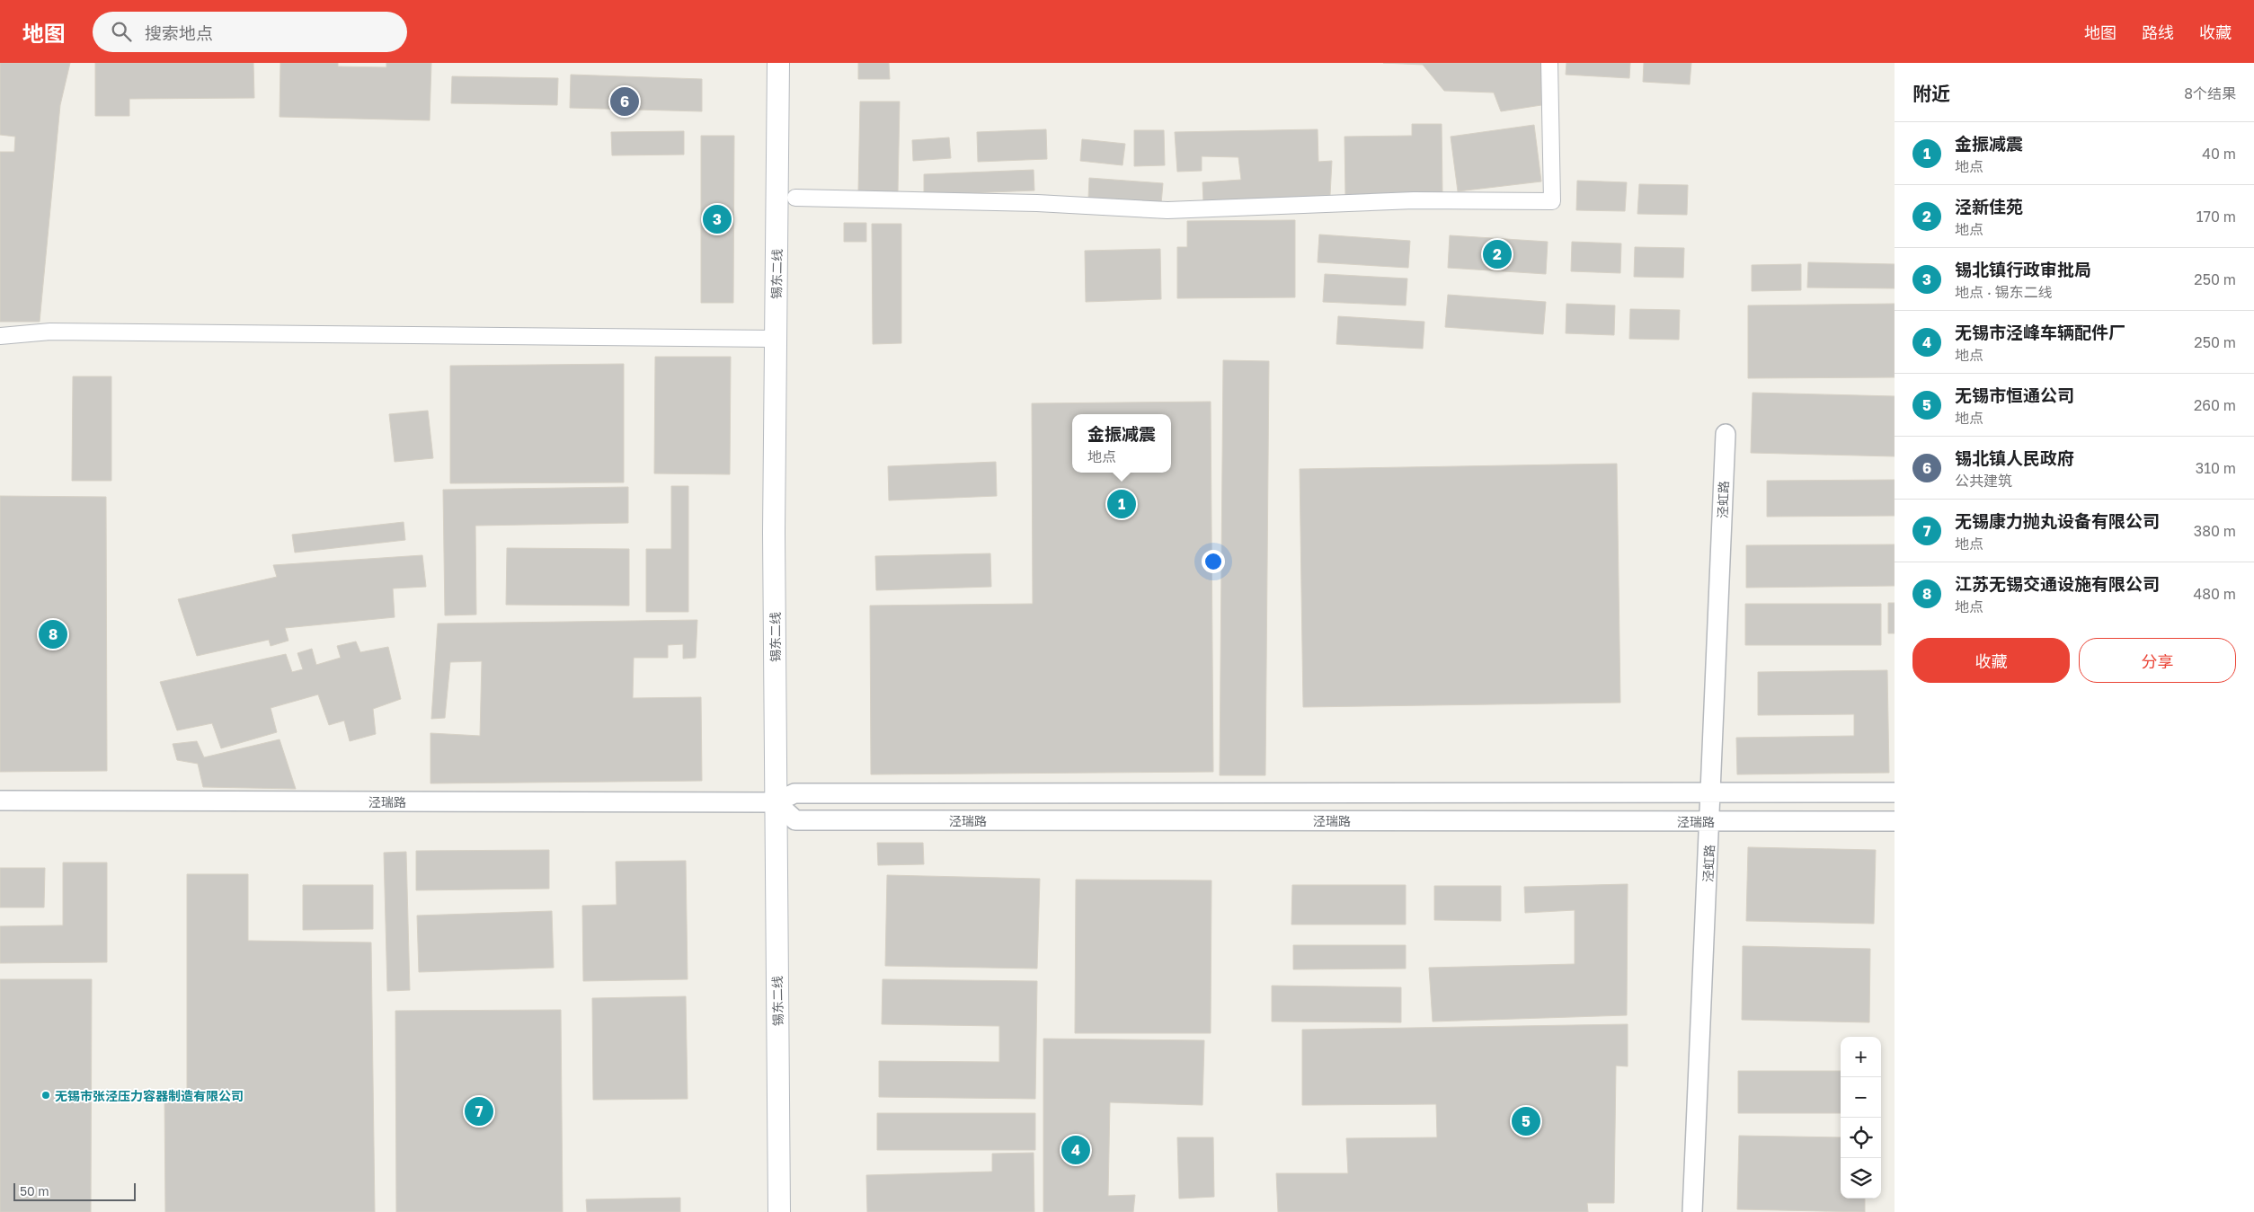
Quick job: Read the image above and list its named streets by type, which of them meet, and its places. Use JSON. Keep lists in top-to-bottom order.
{
  "streets": {
    "main road": ["锡东二线"],
    "street": ["泾虹路", "泾瑞路"]
  },
  "crossings": [
    ["锡东二线", "泾瑞路"],
    ["泾虹路", "泾瑞路"]
  ],
  "places": ["无锡市张泾压力容器制造有限公司"],
  "scale_bar": "50 m",
  "page": {
    "header": "地图",
    "search": "搜索地点",
    "nav": ["地图", "路线", "收藏"],
    "heading": ["附近", "8个结果"],
    "pins": [
      "6",
      "3",
      "2",
      "1",
      "8",
      "7",
      "5",
      "4"
    ],
    "list": [
      {
        "mark": "1",
        "name": "金振减震",
        "note": "地点",
        "value": "40 m"
      },
      {
        "mark": "2",
        "name": "泾新佳苑",
        "note": "地点",
        "value": "170 m"
      },
      {
        "mark": "3",
        "name": "锡北镇行政审批局",
        "note": "地点 · 锡东二线",
        "value": "250 m"
      },
      {
        "mark": "4",
        "name": "无锡市泾峰车辆配件厂",
        "note": "地点",
        "value": "250 m"
      },
      {
        "mark": "5",
        "name": "无锡市恒通公司",
        "note": "地点",
        "value": "260 m"
      },
      {
        "mark": "6",
        "name": "锡北镇人民政府",
        "note": "公共建筑",
        "value": "310 m"
      },
      {
        "mark": "7",
        "name": "无锡康力抛丸设备有限公司",
        "note": "地点",
        "value": "380 m"
      },
      {
        "mark": "8",
        "name": "江苏无锡交通设施有限公司",
        "note": "地点",
        "value": "480 m"
      }
    ],
    "popup": ["金振减震", "地点"],
    "buttons": ["收藏", "分享"],
    "map_buttons": ["+", "−"],
    "scale": "50 m"
  }
}
